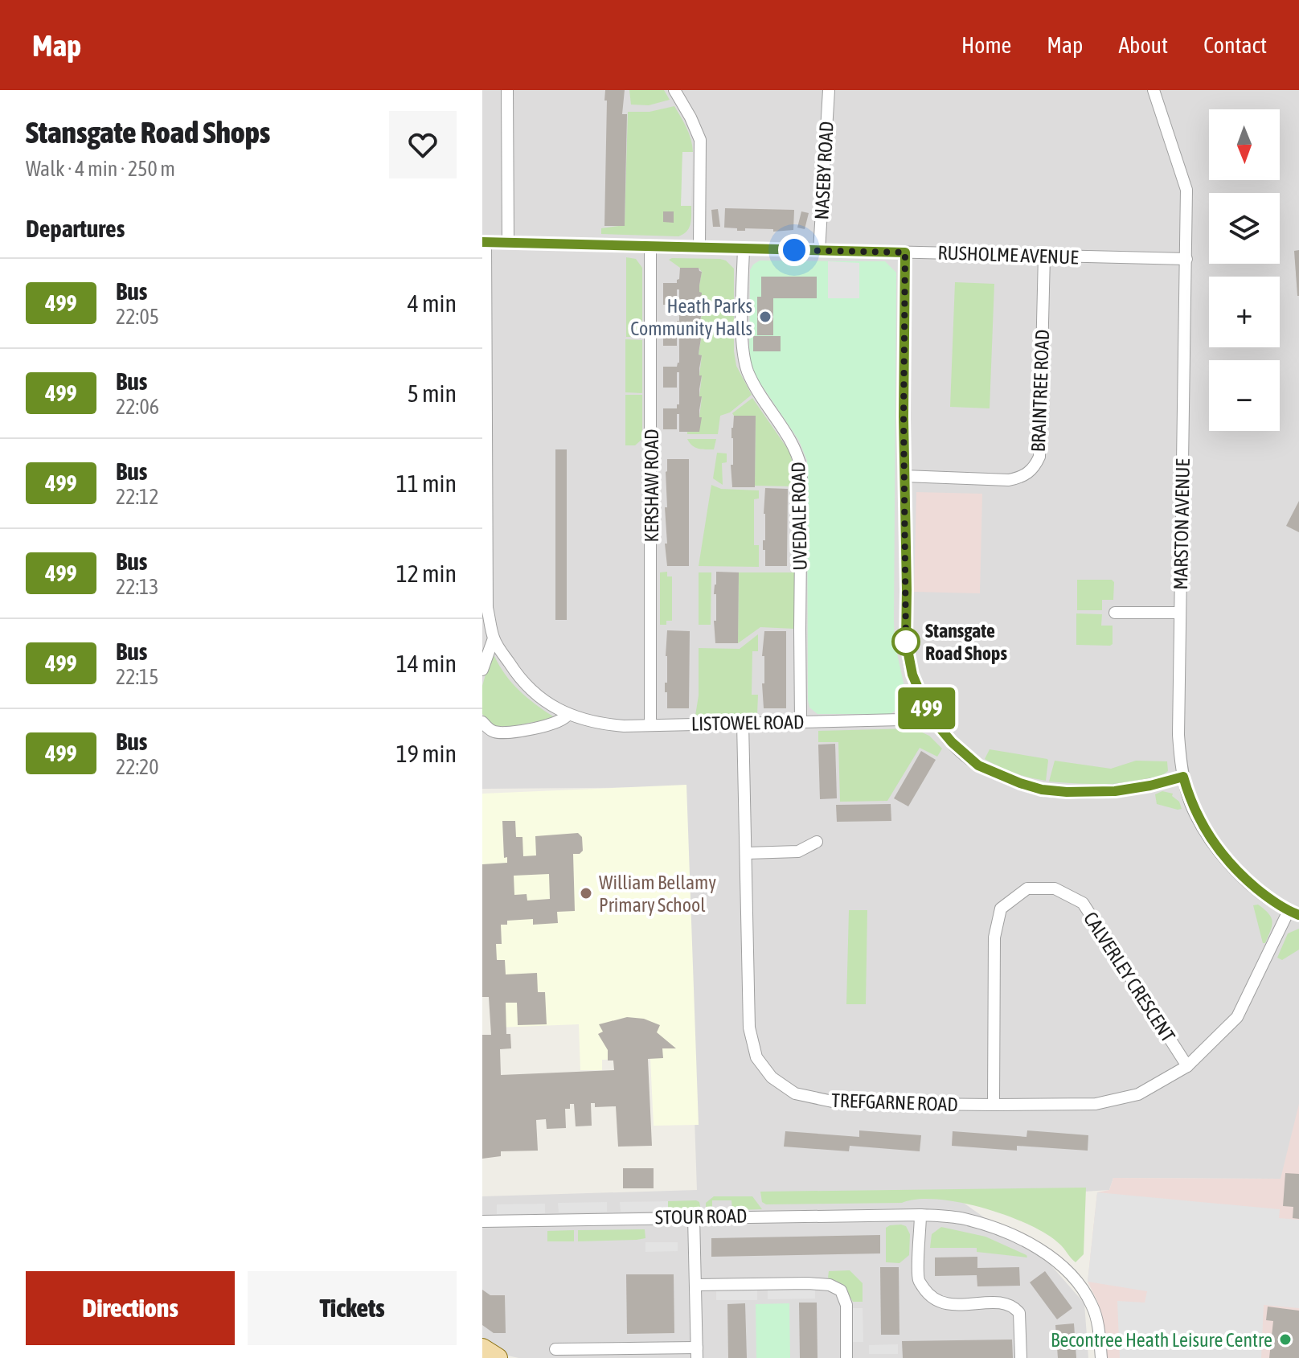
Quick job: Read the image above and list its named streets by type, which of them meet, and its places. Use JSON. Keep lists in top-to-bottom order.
{
  "streets": {
    "street": [
      "NASEBY ROAD",
      "RUSHOLME AVENUE",
      "BRAINTREE ROAD",
      "KERSHAW ROAD",
      "UVEDALE ROAD",
      "MARSTON AVENUE",
      "LISTOWEL ROAD",
      "CALVERLEY CRESCENT",
      "TREFGARNE ROAD",
      "STOUR ROAD"
    ]
  },
  "crossings": [
    ["NASEBY ROAD", "RUSHOLME AVENUE"],
    ["RUSHOLME AVENUE", "BRAINTREE ROAD"],
    ["RUSHOLME AVENUE", "KERSHAW ROAD"],
    ["RUSHOLME AVENUE", "UVEDALE ROAD"],
    ["RUSHOLME AVENUE", "MARSTON AVENUE"],
    ["RUSHOLME AVENUE", "LISTOWEL ROAD"],
    ["KERSHAW ROAD", "LISTOWEL ROAD"],
    ["UVEDALE ROAD", "LISTOWEL ROAD"],
    ["MARSTON AVENUE", "TREFGARNE ROAD"],
    ["LISTOWEL ROAD", "TREFGARNE ROAD"],
    ["CALVERLEY CRESCENT", "TREFGARNE ROAD"]
  ],
  "places": [
    "Heath Parks Community Halls",
    "Stansgate Road Shops",
    "William Bellamy Primary School",
    "Becontree Heath Leisure Centre"
  ],
  "lines": ["bus line 499"],
  "north": "bottom",
  "page": {
    "header": "Map",
    "nav": [
      "Home",
      "Map",
      "About",
      "Contact"
    ],
    "heading": [
      ["Stansgate Road Shops", "Walk · 4 min · 250 m"],
      "Departures"
    ],
    "on_map": "499",
    "map_buttons": ["+", "−"],
    "list": [
      {
        "mark": "499",
        "name": "Bus",
        "note": "22:05",
        "value": "4 min"
      },
      {
        "mark": "499",
        "name": "Bus",
        "note": "22:06",
        "value": "5 min"
      },
      {
        "mark": "499",
        "name": "Bus",
        "note": "22:12",
        "value": "11 min"
      },
      {
        "mark": "499",
        "name": "Bus",
        "note": "22:13",
        "value": "12 min"
      },
      {
        "mark": "499",
        "name": "Bus",
        "note": "22:15",
        "value": "14 min"
      },
      {
        "mark": "499",
        "name": "Bus",
        "note": "22:20",
        "value": "19 min"
      }
    ],
    "buttons": ["Directions", "Tickets"]
  }
}
